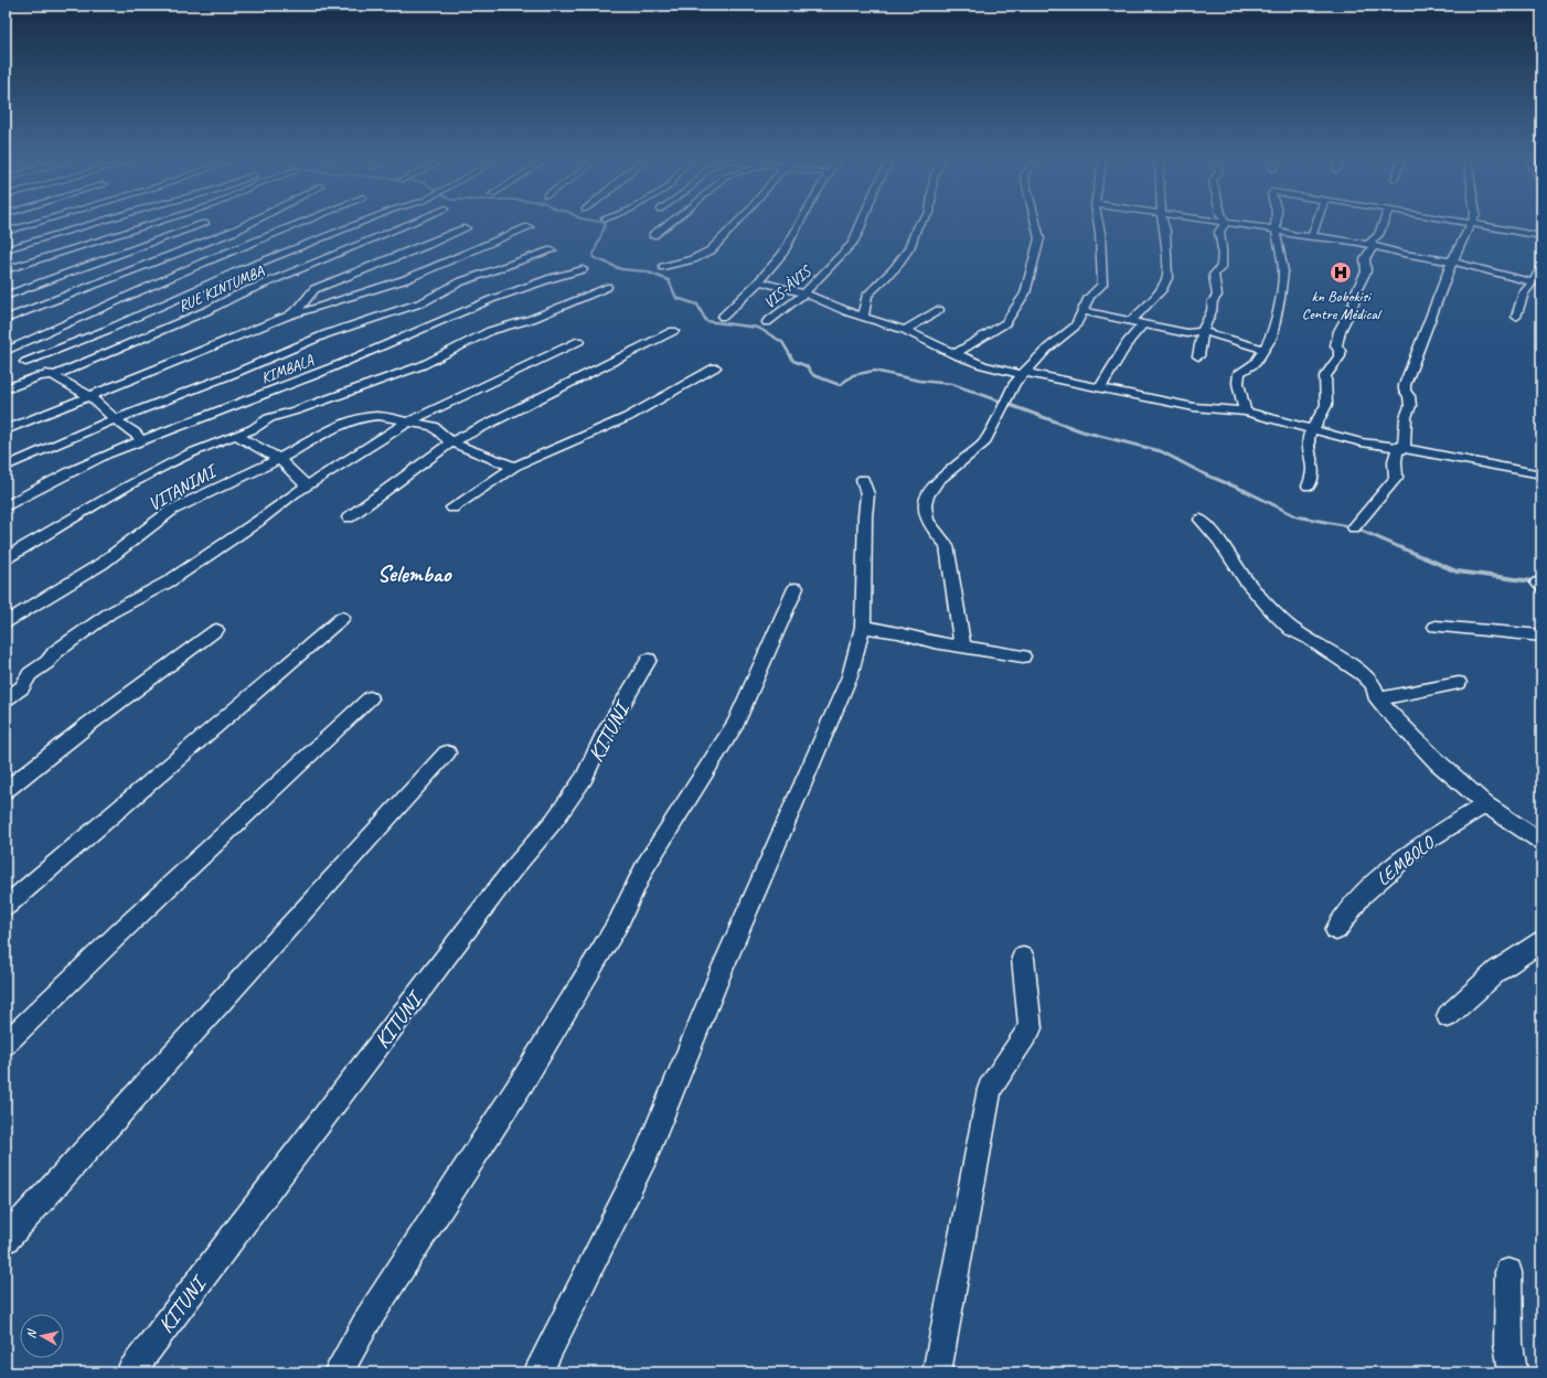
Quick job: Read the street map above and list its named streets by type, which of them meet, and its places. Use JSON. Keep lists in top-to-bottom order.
{
  "streets": {
    "street": [
      "VIS-ÀVIS",
      "RUE KINTUMBA",
      "KIMBALA",
      "VITANIMI",
      "KITUNI",
      "LEMBOLO"
    ]
  },
  "districts": ["Selembao"],
  "places": {
    "hospital": ["kn Bobokisi Centre Médical"]
  },
  "north": "left"
}
